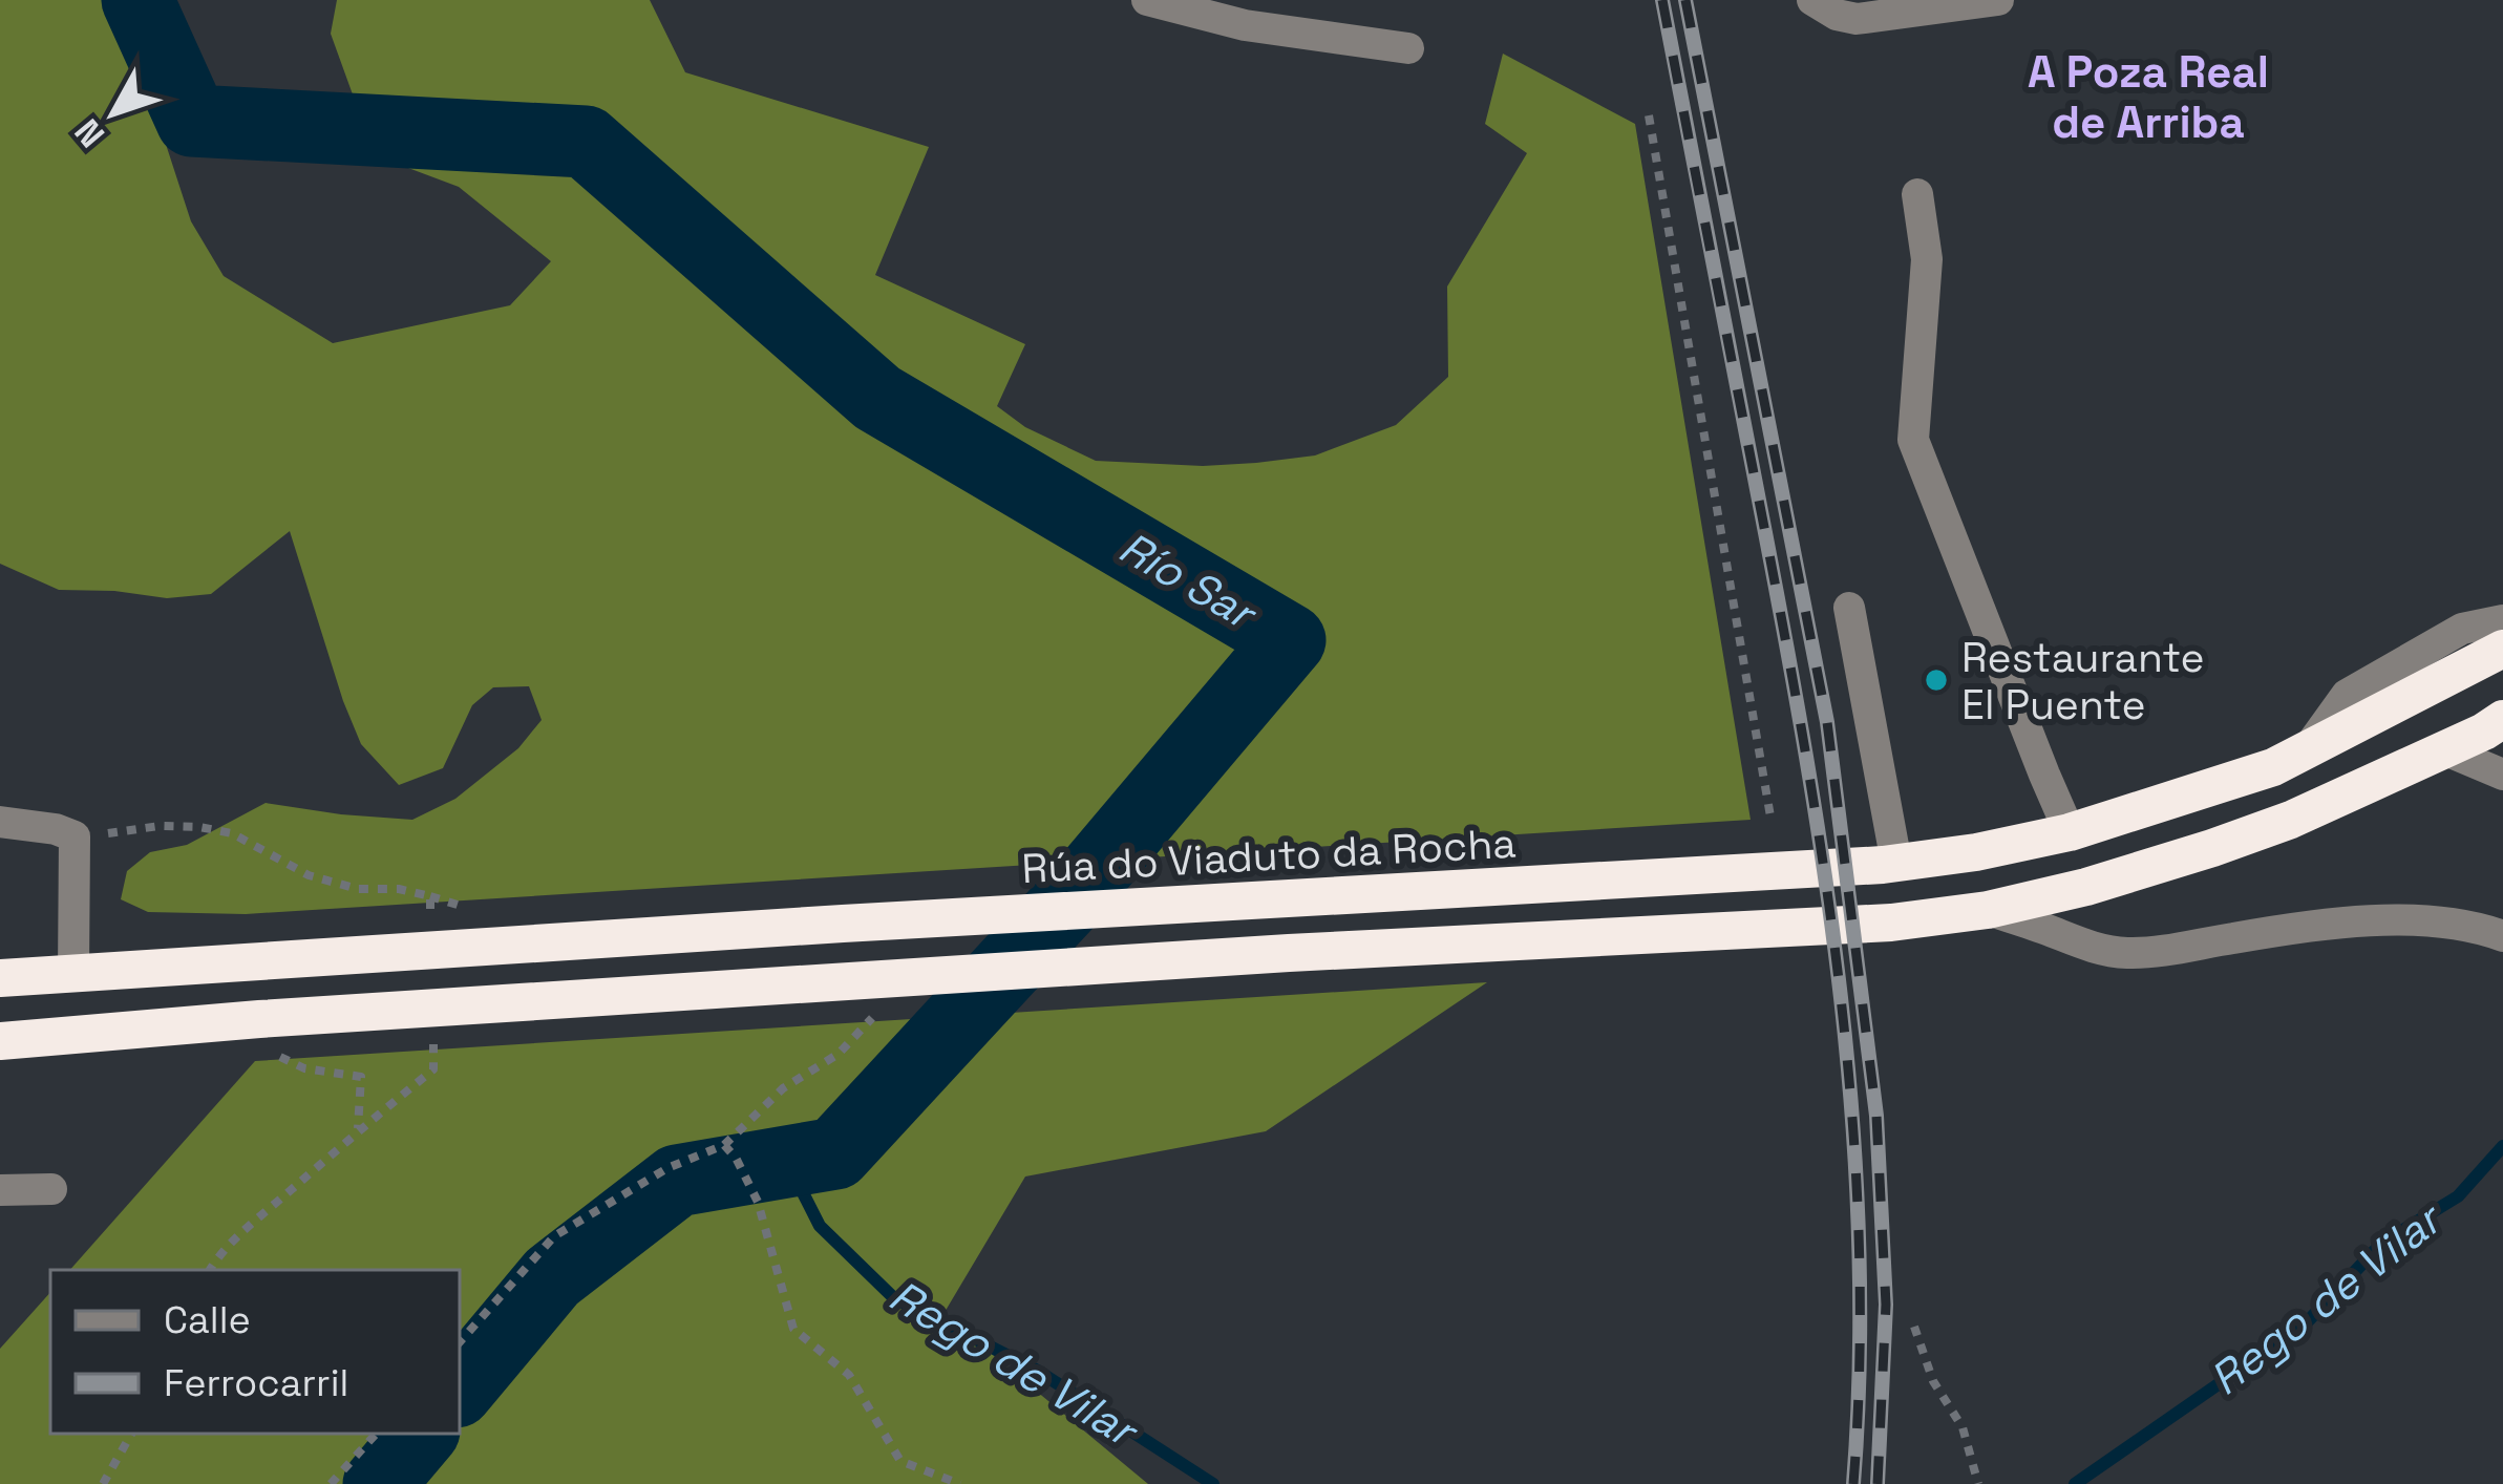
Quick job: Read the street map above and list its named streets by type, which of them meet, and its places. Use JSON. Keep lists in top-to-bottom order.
{
  "streets": {
    "highway": ["Rúa do Viaduto da Rocha"]
  },
  "districts": ["A Poza Real de Arriba"],
  "water": ["Río Sar", "Rego de Vilar"],
  "places": ["Restaurante El Puente"],
  "legend": ["Calle", "Ferrocarril"],
  "north": "bottom left"
}
